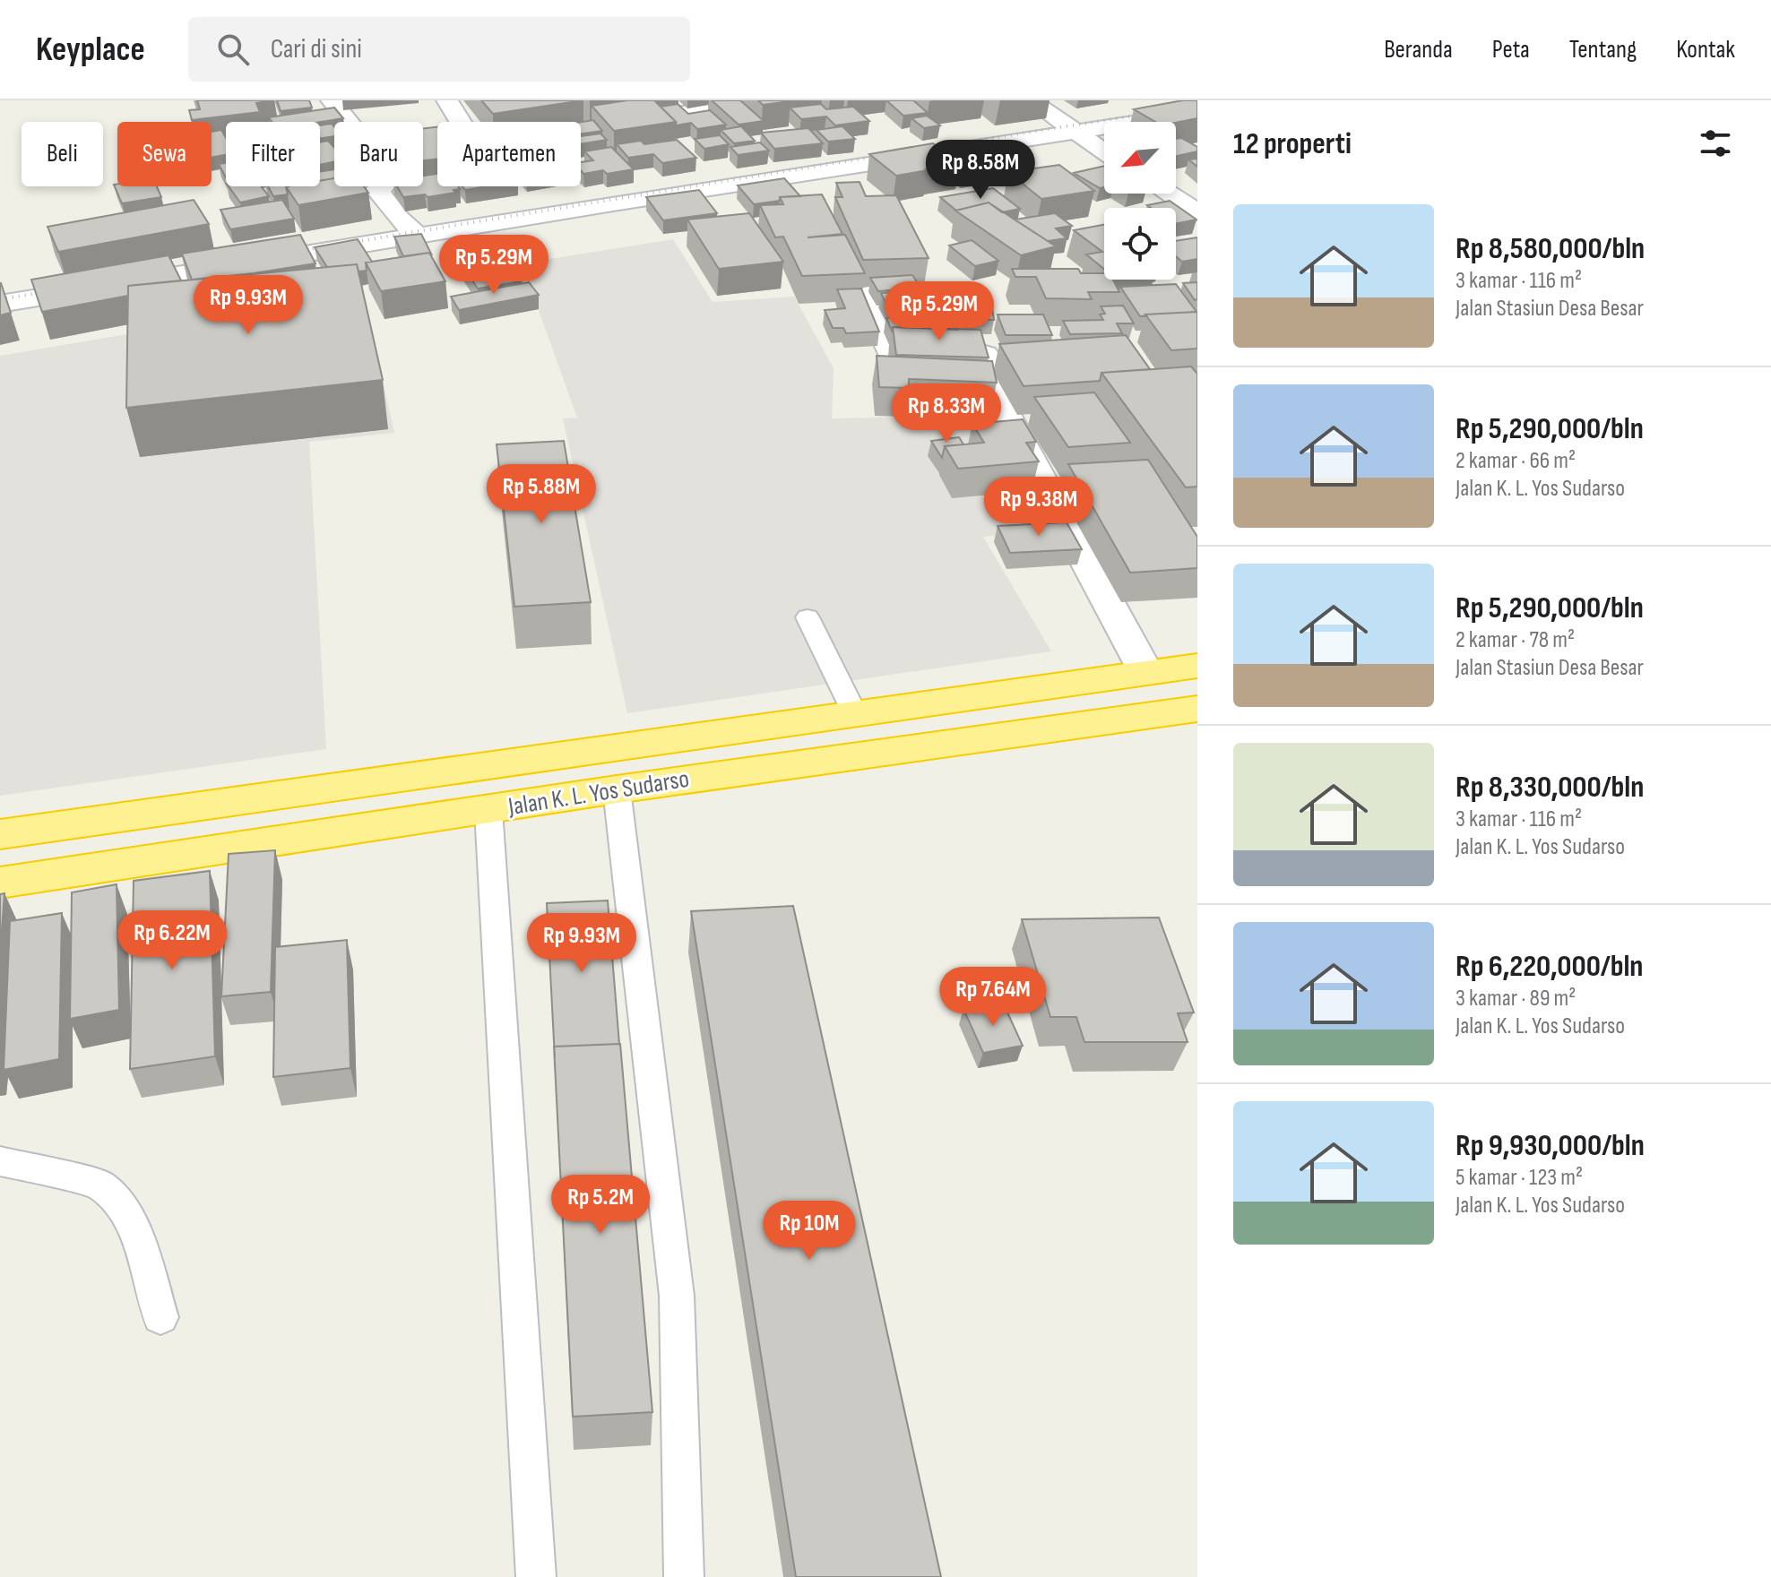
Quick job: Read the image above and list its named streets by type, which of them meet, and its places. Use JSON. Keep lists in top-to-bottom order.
{
  "streets": {
    "highway": ["Jalan K. L. Yos Sudarso"]
  },
  "north": "bottom left",
  "page": {
    "header": "Keyplace",
    "search": "Cari di sini",
    "nav": [
      "Beranda",
      "Peta",
      "Tentang",
      "Kontak"
    ],
    "heading": "12 properti",
    "chip": [
      "Beli",
      "Sewa",
      "Filter",
      "Baru",
      "Apartemen"
    ],
    "price": [
      "Rp 8.58M",
      "Rp 5.29M",
      "Rp 9.93M",
      "Rp 5.29M",
      "Rp 8.33M",
      "Rp 5.88M",
      "Rp 9.38M",
      "Rp 6.22M",
      "Rp 9.93M",
      "Rp 7.64M",
      "Rp 5.2M",
      "Rp 10M"
    ],
    "list": [
      {
        "name": "Rp 8,580,000/bln",
        "note": "3 kamar · 116 m² · Jalan Stasiun Desa Besar"
      },
      {
        "name": "Rp 5,290,000/bln",
        "note": "2 kamar · 66 m² · Jalan K. L. Yos Sudarso"
      },
      {
        "name": "Rp 5,290,000/bln",
        "note": "2 kamar · 78 m² · Jalan Stasiun Desa Besar"
      },
      {
        "name": "Rp 8,330,000/bln",
        "note": "3 kamar · 116 m² · Jalan K. L. Yos Sudarso"
      },
      {
        "name": "Rp 6,220,000/bln",
        "note": "3 kamar · 89 m² · Jalan K. L. Yos Sudarso"
      },
      {
        "name": "Rp 9,930,000/bln",
        "note": "5 kamar · 123 m² · Jalan K. L. Yos Sudarso"
      }
    ]
  }
}
